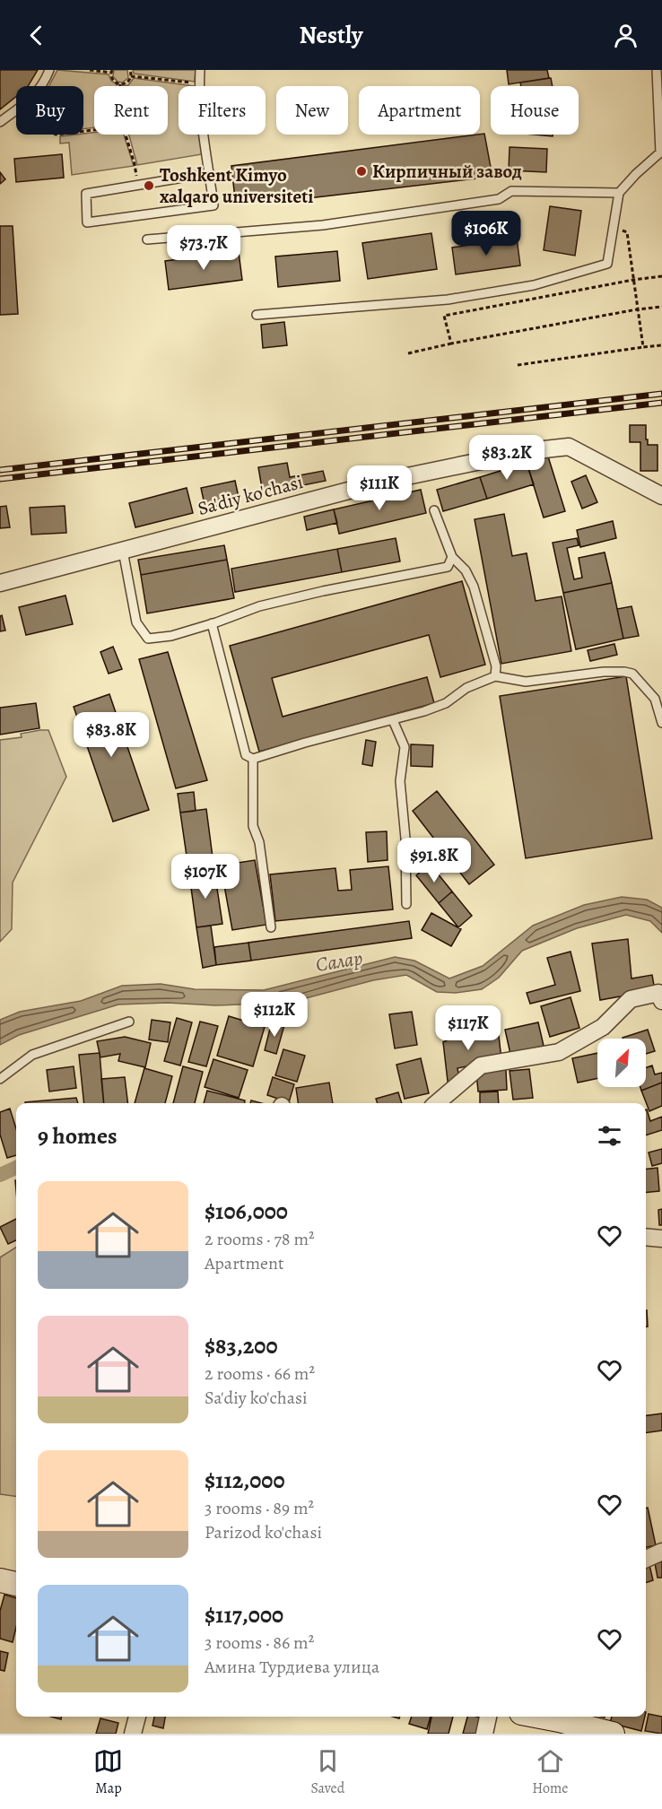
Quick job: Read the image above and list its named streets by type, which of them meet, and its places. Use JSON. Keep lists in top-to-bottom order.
{
  "streets": {
    "street": ["Sa'diy ko'chasi"]
  },
  "water": ["Салар"],
  "places": ["Кирпичный завод", "Toshkent Kimyo xalqaro universiteti"],
  "north": "top right",
  "page": {
    "header": "Nestly",
    "chip": [
      "Buy",
      "Rent",
      "Filters",
      "New",
      "Apartment",
      "House"
    ],
    "price": [
      "$106K",
      "$73.7K",
      "$83.2K",
      "$111K",
      "$83.8K",
      "$91.8K",
      "$107K",
      "$112K",
      "$117K"
    ],
    "heading": "9 homes",
    "list": [
      {
        "name": "$106,000",
        "note": "2 rooms · 78 m² · Apartment"
      },
      {
        "name": "$83,200",
        "note": "2 rooms · 66 m² · Sa'diy ko'chasi"
      },
      {
        "name": "$112,000",
        "note": "3 rooms · 89 m² · Parizod ko'chasi"
      },
      {
        "name": "$117,000",
        "note": "3 rooms · 86 m² · Амина Турдиева улица"
      }
    ],
    "tabs": ["Map", "Saved", "Home"]
  }
}
